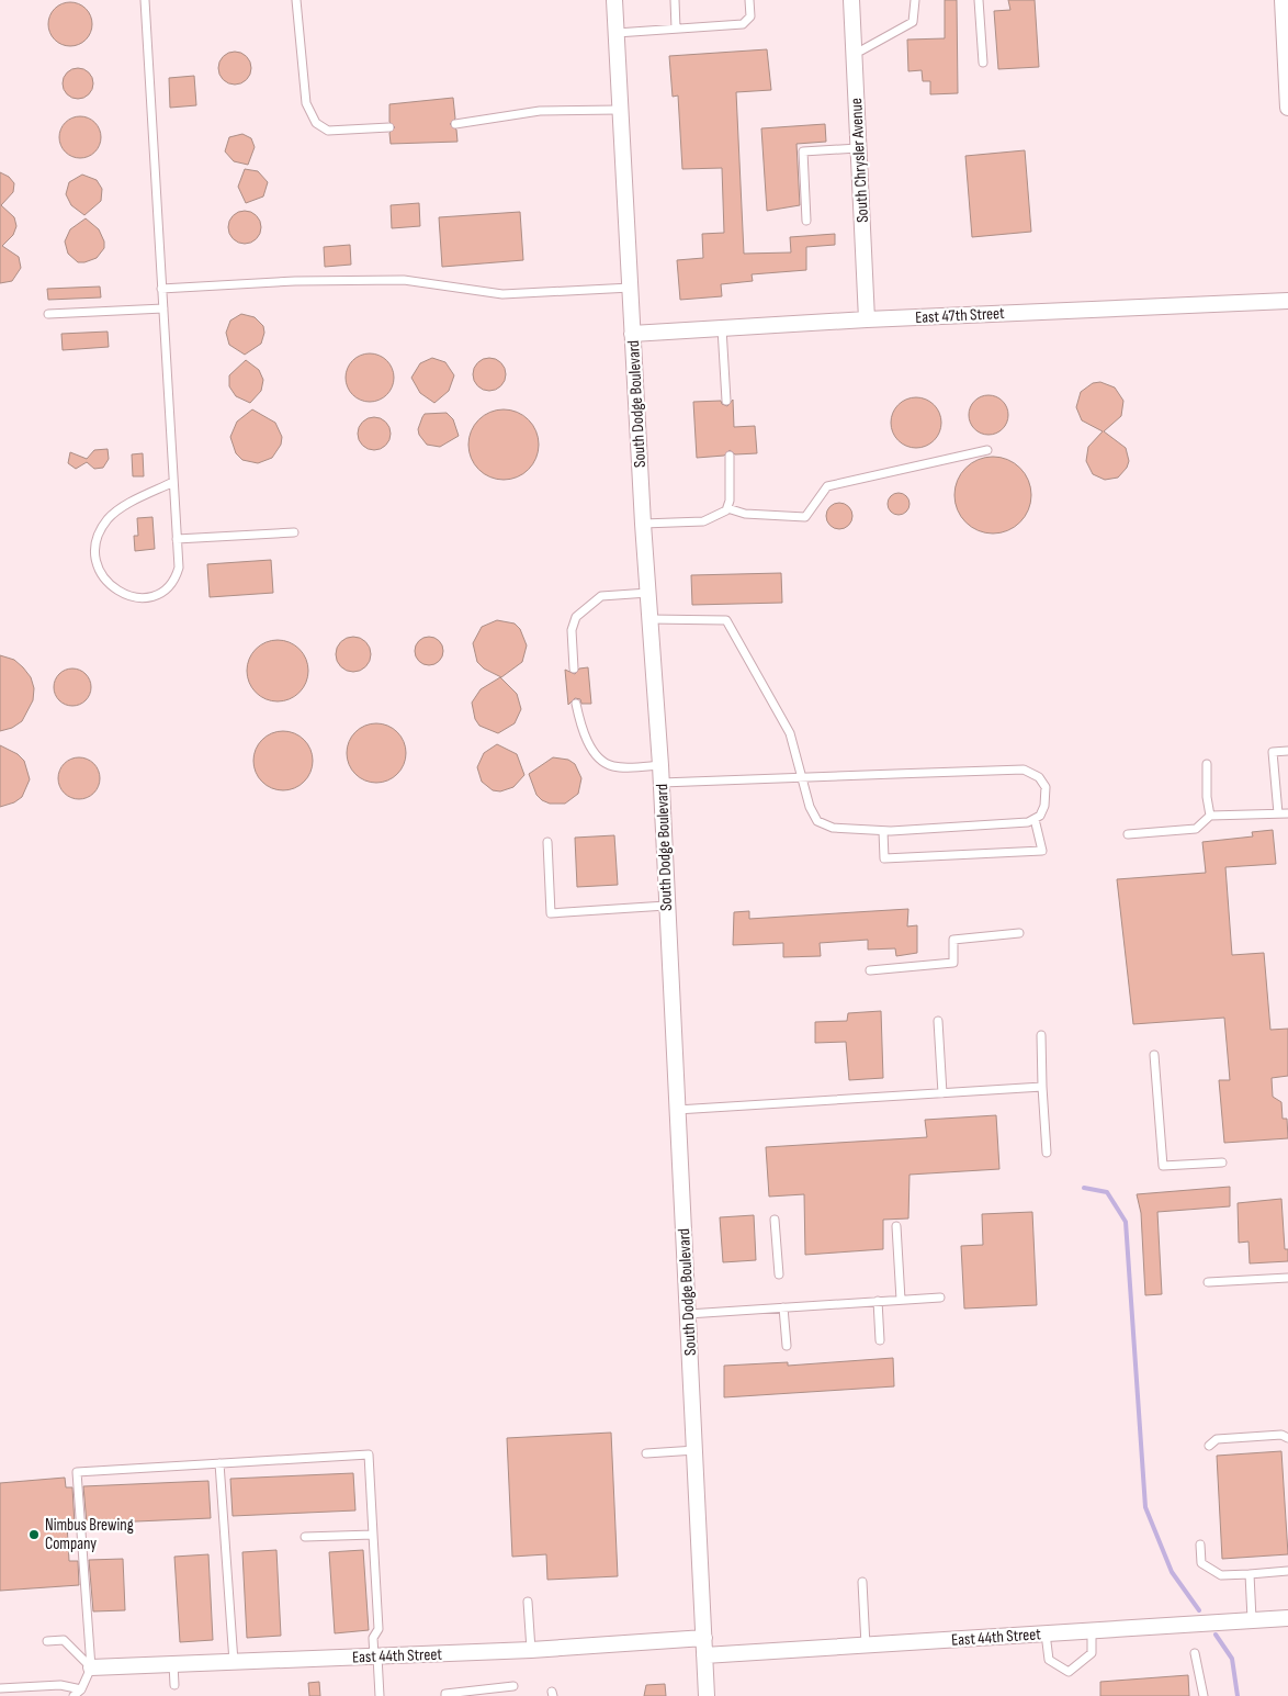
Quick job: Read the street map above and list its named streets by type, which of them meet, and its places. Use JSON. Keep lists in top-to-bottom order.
{
  "streets": {
    "street": [
      "South Chrysler Avenue",
      "East 47th Street",
      "South Dodge Boulevard",
      "East 44th Street"
    ]
  },
  "crossings": [
    ["South Chrysler Avenue", "East 47th Street"],
    ["East 47th Street", "South Dodge Boulevard"],
    ["South Dodge Boulevard", "East 44th Street"]
  ],
  "places": ["Nimbus Brewing Company"]
}
